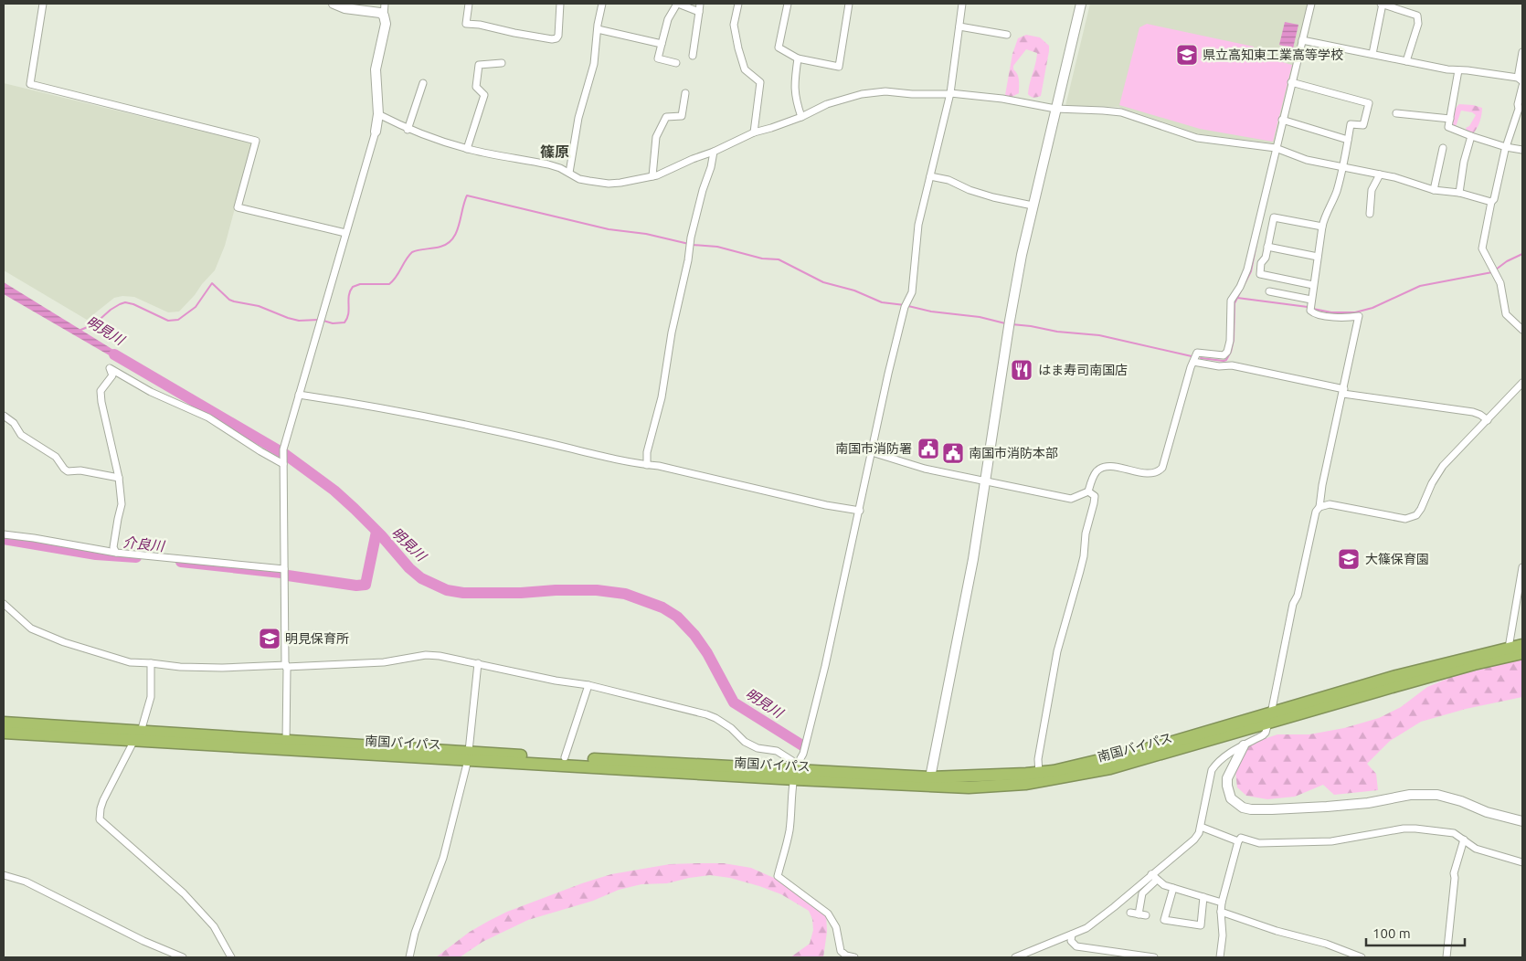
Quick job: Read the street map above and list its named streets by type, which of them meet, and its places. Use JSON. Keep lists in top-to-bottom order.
{
  "streets": {
    "highway": ["南国バイパス"]
  },
  "districts": ["篠原"],
  "water": ["明見川", "介良川"],
  "places": {
    "school or university": ["県立高知東工業高等学校", "大篠保育園", "明見保育所"],
    "restaurant": ["はま寿司南国店"],
    "public building": ["南国市消防署", "南国市消防本部"]
  },
  "scale_bar": "100 m"
}
